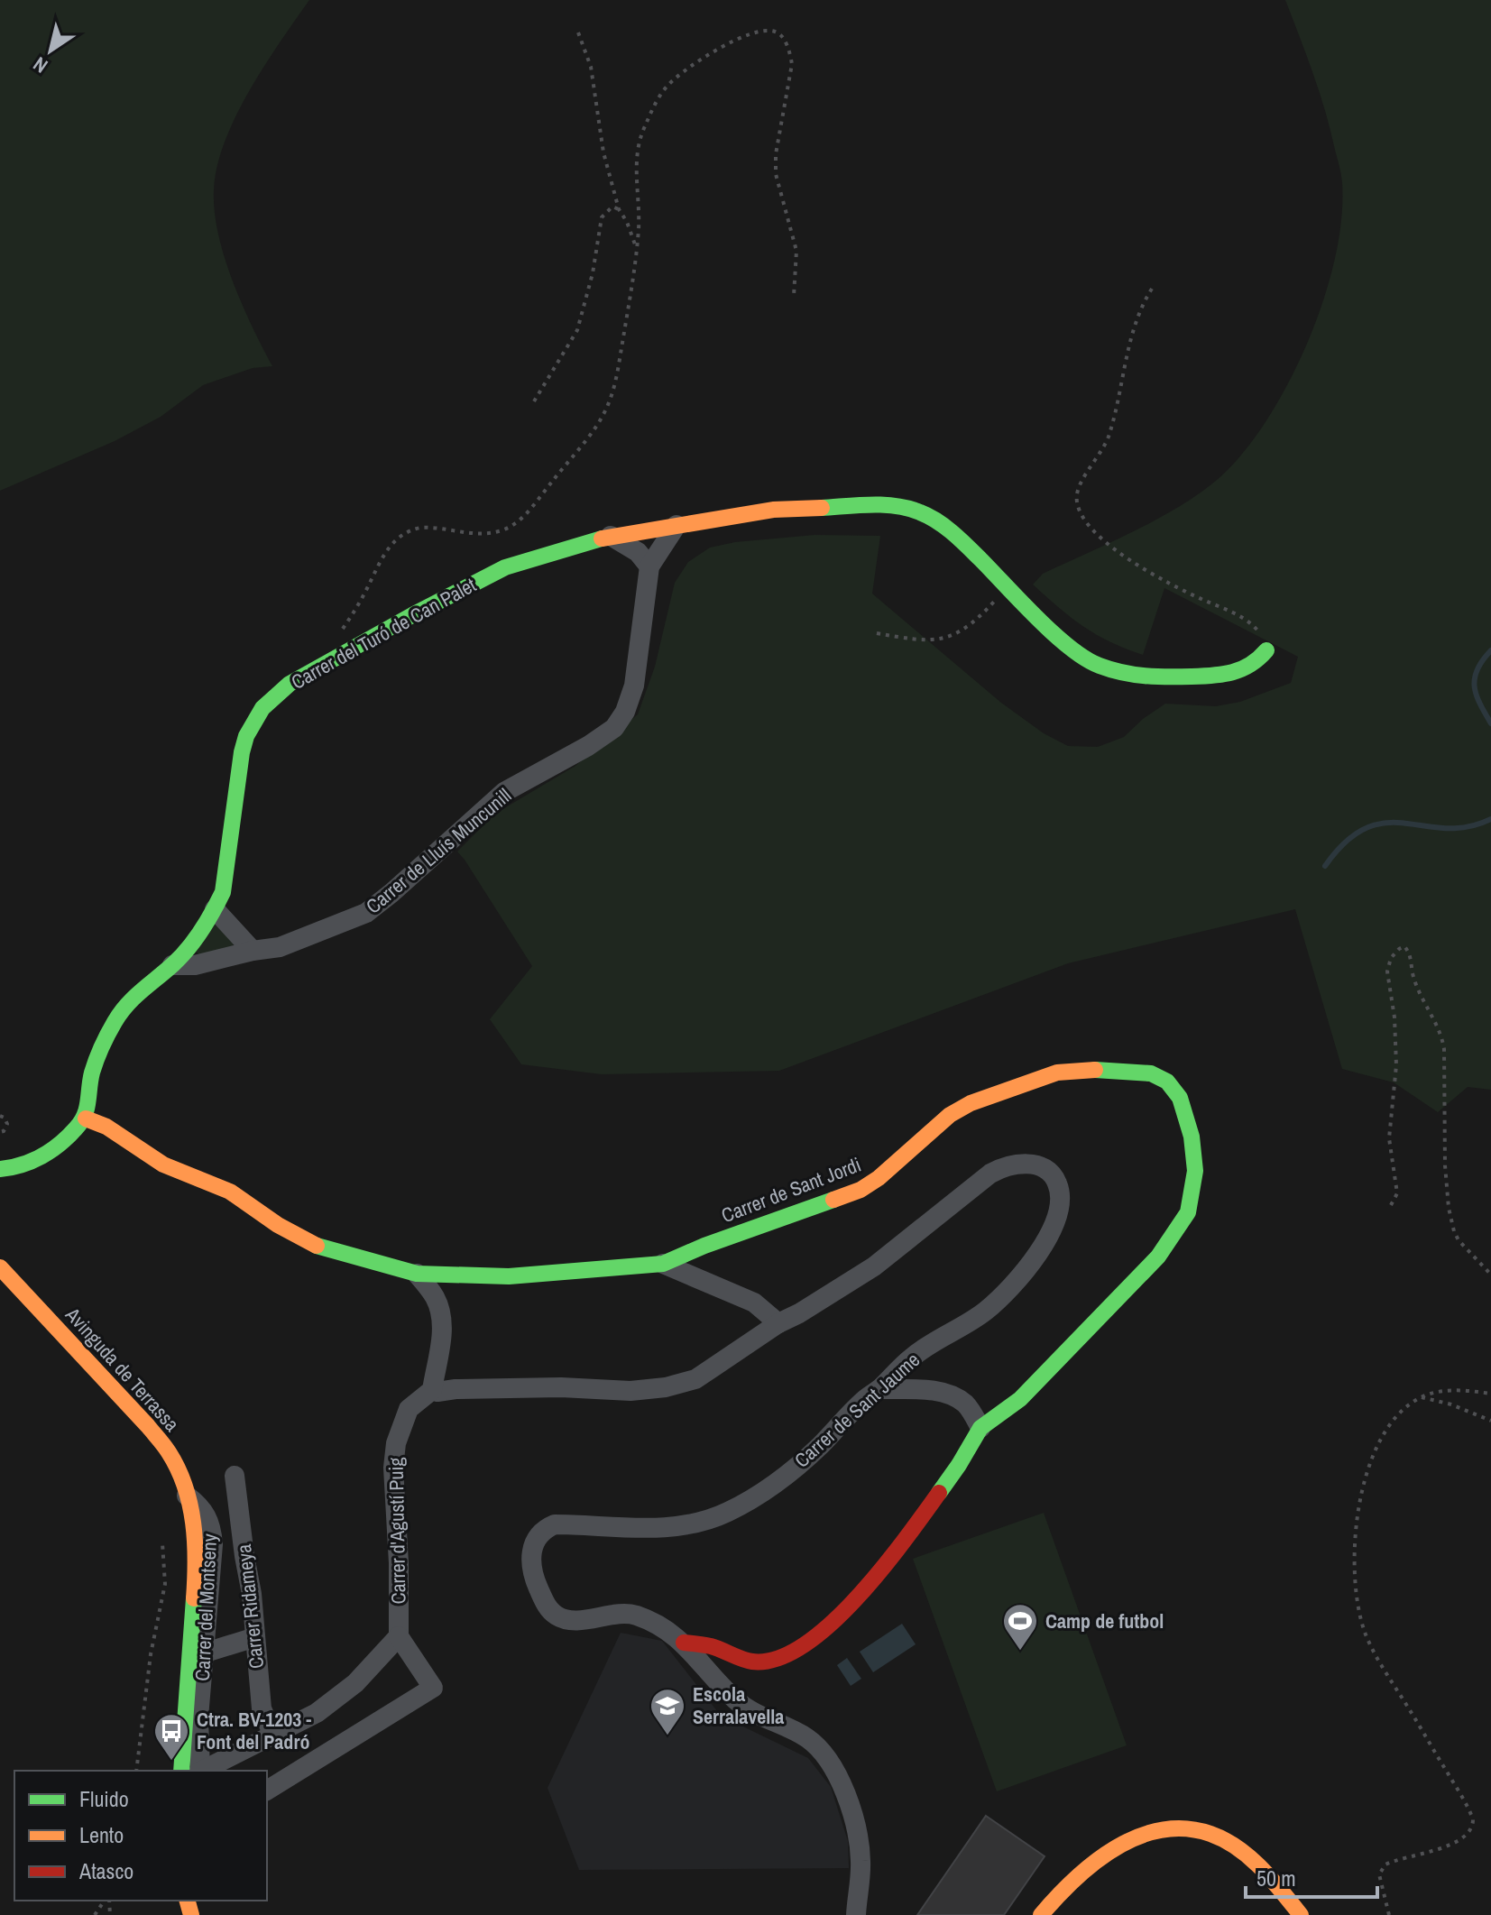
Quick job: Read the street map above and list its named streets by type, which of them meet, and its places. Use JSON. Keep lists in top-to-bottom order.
{
  "streets": {
    "street": [
      "Carrer del Turó de Can Palet",
      "Carrer de Lluís Muncunill",
      "Carrer de Sant Jordi",
      "Avinguda de Terrassa",
      "Carrer de Sant Jaume",
      "Carrer d'Agustí Puig",
      "Carrer Ridameya",
      "Carrer del Montseny"
    ]
  },
  "crossings": [
    ["Carrer del Turó de Can Palet", "Carrer de Lluís Muncunill"],
    ["Avinguda de Terrassa", "Carrer del Montseny"],
    ["Carrer de Sant Jaume", "Carrer d'Agustí Puig"]
  ],
  "places": {
    "sports": ["Camp de futbol"],
    "school or university": ["Escola Serralavella"],
    "bus stop": ["Ctra. BV-1203 - Font del Padró"]
  },
  "legend": ["Fluido", "Lento", "Atasco"],
  "scale_bar": "50 m",
  "north": "bottom left"
}
